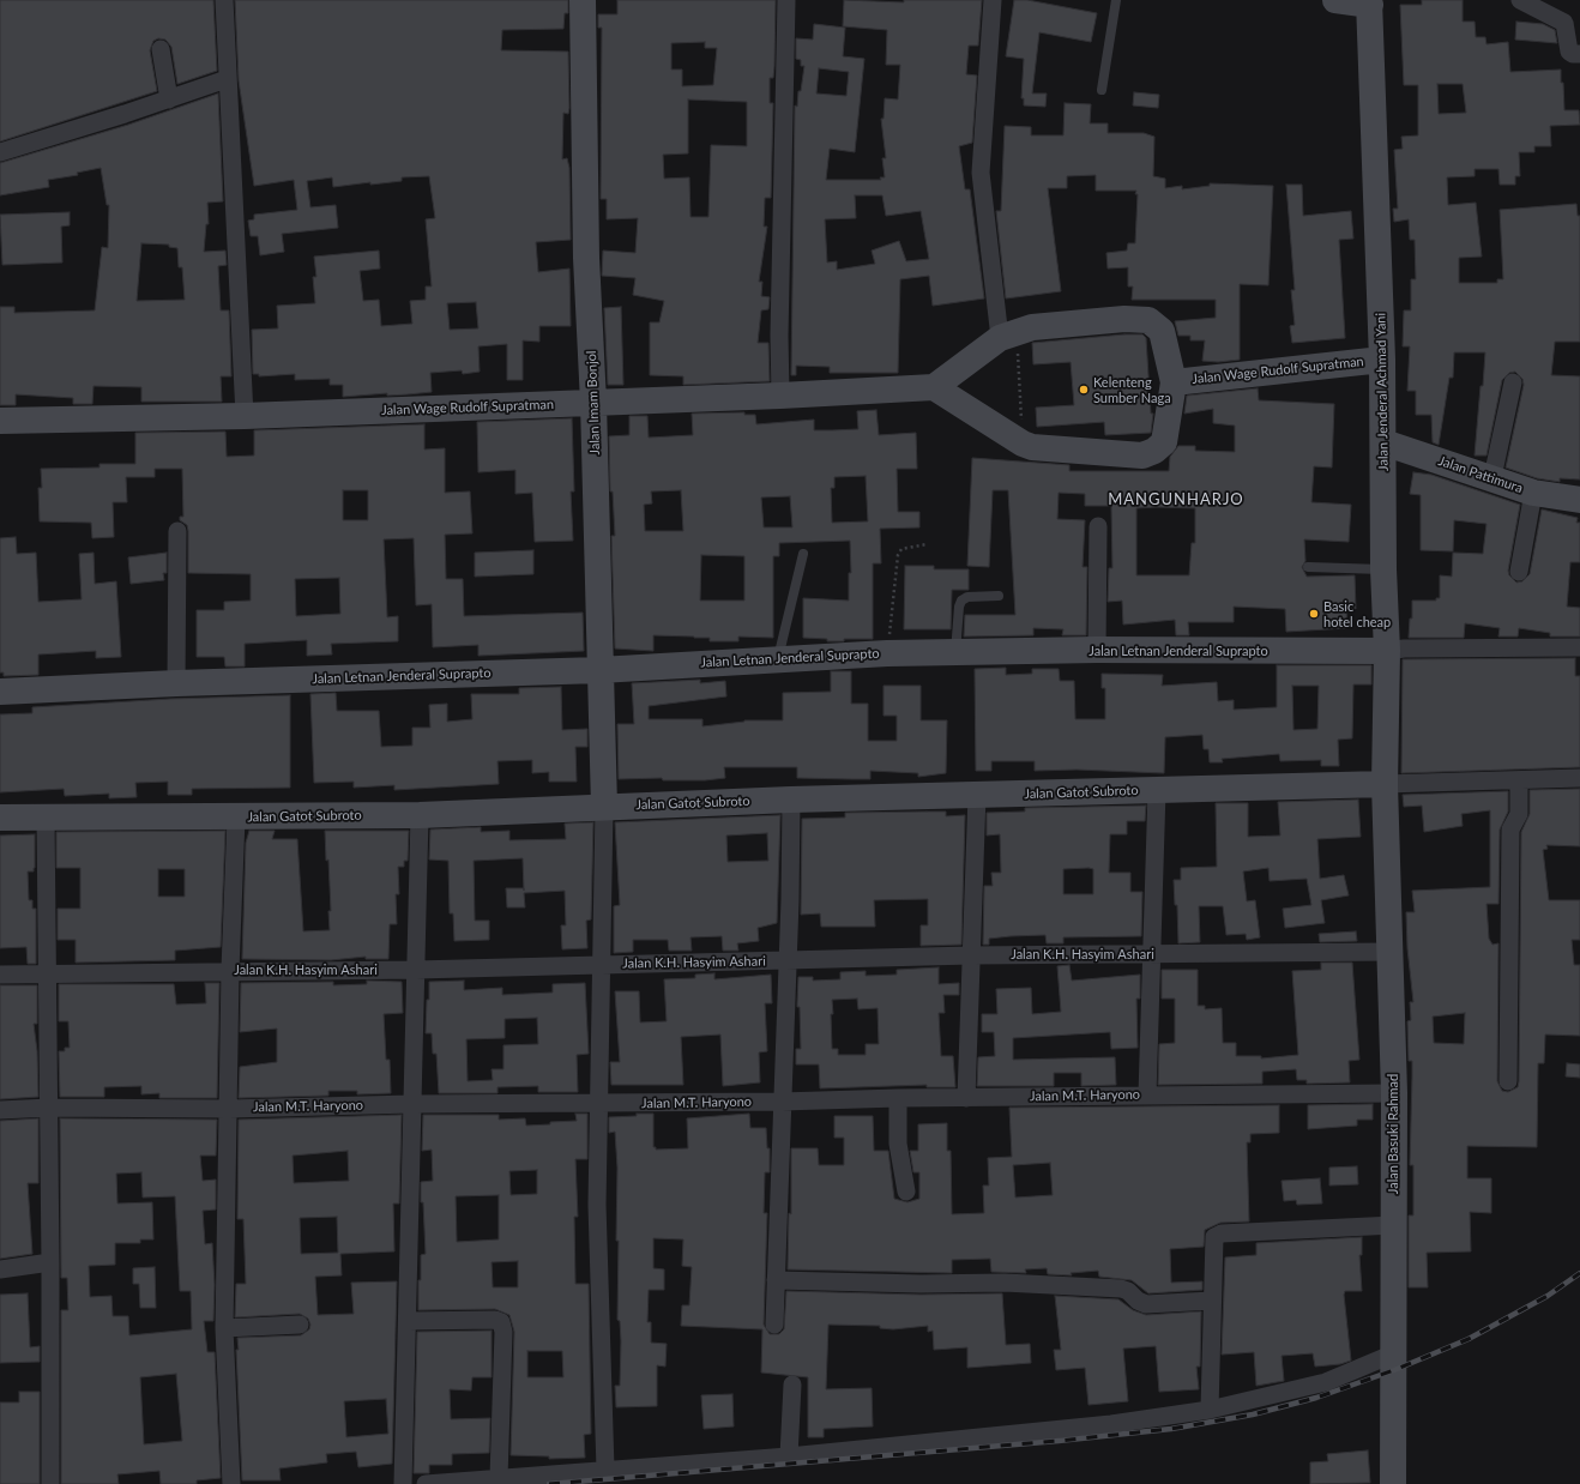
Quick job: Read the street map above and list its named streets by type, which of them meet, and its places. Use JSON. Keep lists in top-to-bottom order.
{
  "streets": {
    "street": [
      "Jalan Wage Rudolf Supratman",
      "Jalan Jenderal Achmad Yani",
      "Jalan Imam Bonjol",
      "Jalan Pattimura",
      "Jalan Letnan Jenderal Suprapto",
      "Jalan Gatot Subroto",
      "Jalan K.H. Hasyim Ashari",
      "Jalan M.T. Haryono",
      "Jalan Basuki Rahmad"
    ]
  },
  "crossings": [
    ["Jalan Wage Rudolf Supratman", "Jalan Jenderal Achmad Yani"],
    ["Jalan Wage Rudolf Supratman", "Jalan Imam Bonjol"],
    ["Jalan Jenderal Achmad Yani", "Jalan Pattimura"],
    ["Jalan Jenderal Achmad Yani", "Jalan Letnan Jenderal Suprapto"],
    ["Jalan Jenderal Achmad Yani", "Jalan Gatot Subroto"],
    ["Jalan Jenderal Achmad Yani", "Jalan Basuki Rahmad"],
    ["Jalan Imam Bonjol", "Jalan Letnan Jenderal Suprapto"],
    ["Jalan Imam Bonjol", "Jalan Gatot Subroto"],
    ["Jalan Gatot Subroto", "Jalan Basuki Rahmad"],
    ["Jalan K.H. Hasyim Ashari", "Jalan Basuki Rahmad"],
    ["Jalan M.T. Haryono", "Jalan Basuki Rahmad"]
  ],
  "districts": ["MANGUNHARJO"],
  "places": ["Kelenteng Sumber Naga", "Basic hotel cheap"]
}
